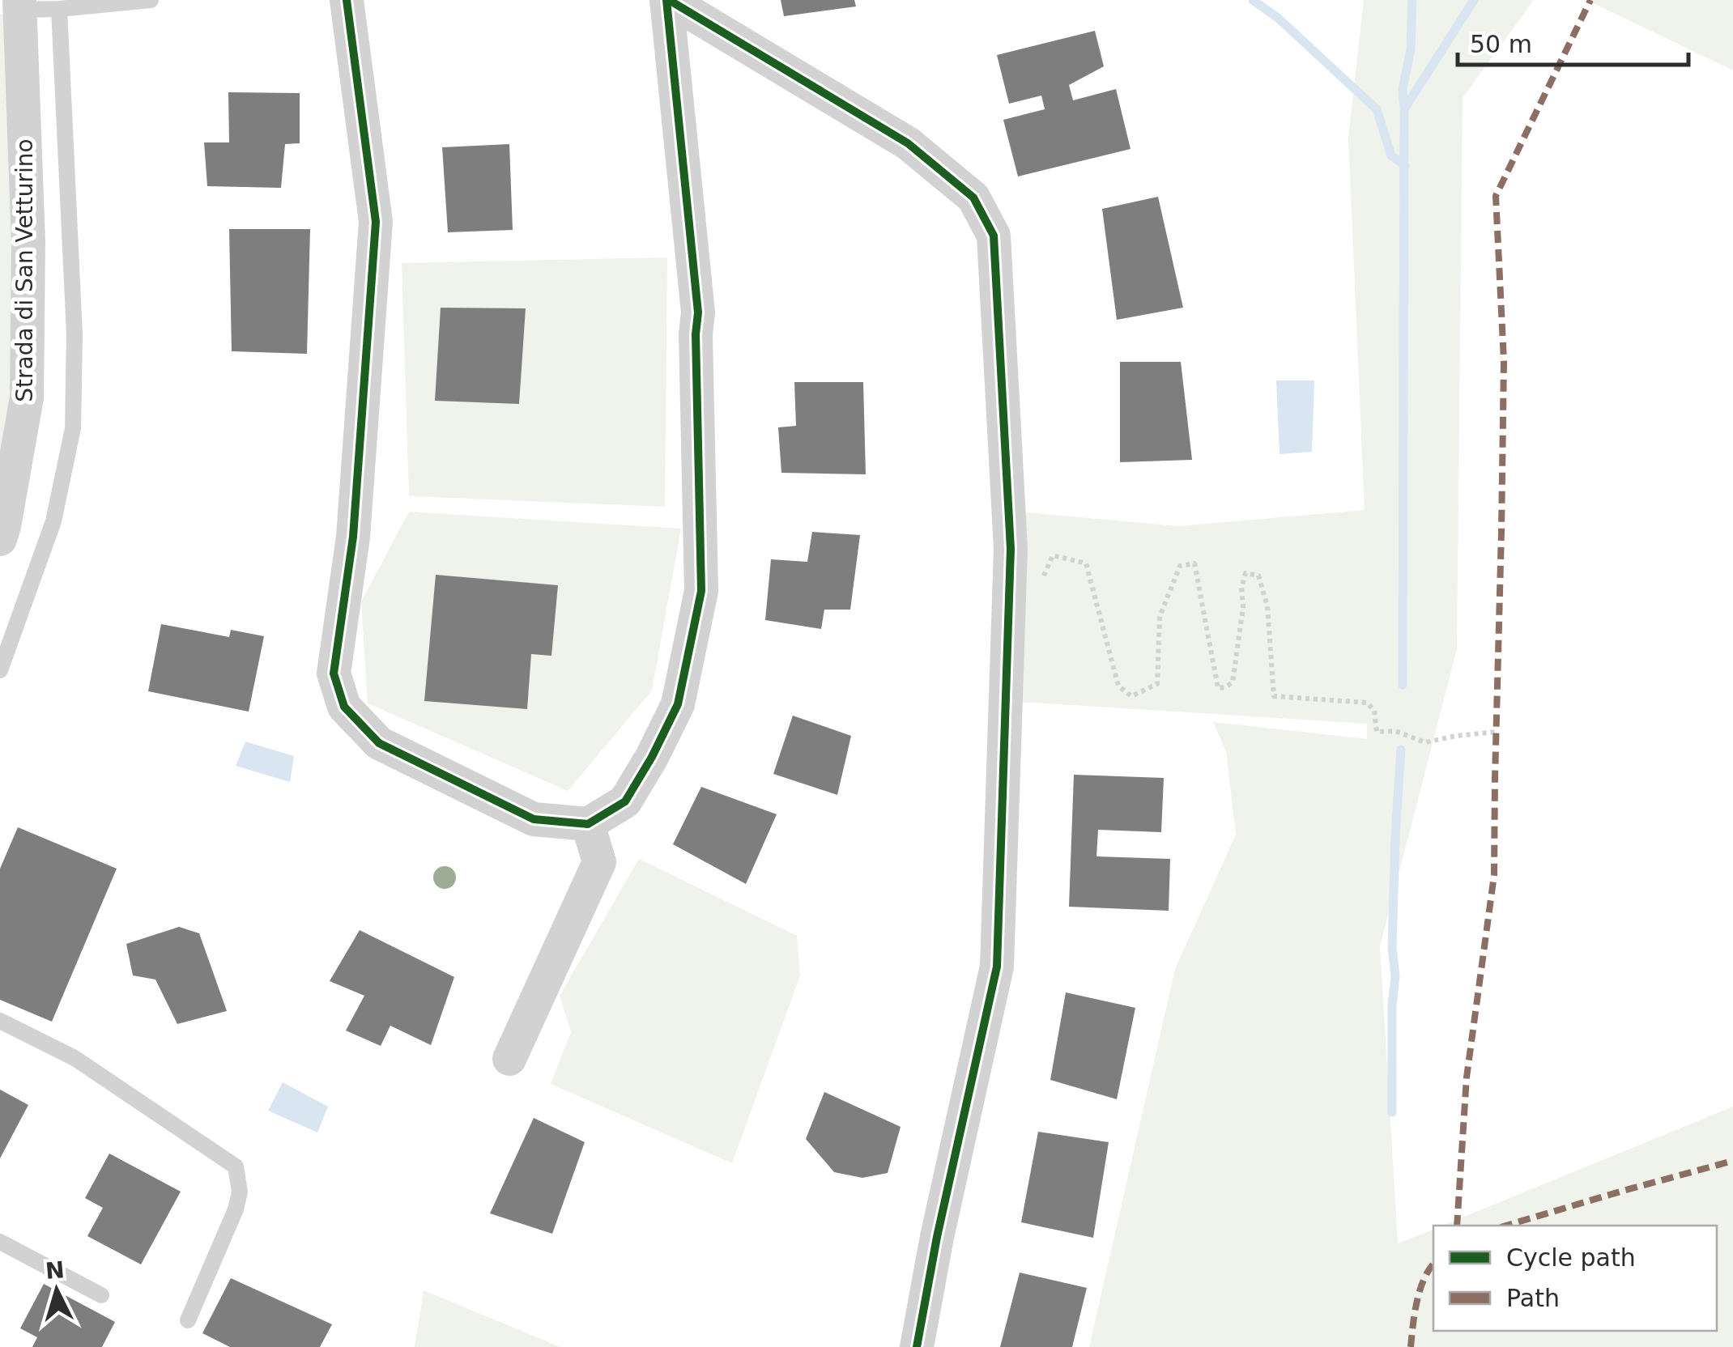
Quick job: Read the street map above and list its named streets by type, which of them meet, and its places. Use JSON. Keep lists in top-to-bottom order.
{
  "streets": {
    "street": ["Strada di San Vetturino"]
  },
  "legend": ["Cycle path", "Path"],
  "scale_bar": "50 m",
  "north": "top"
}
